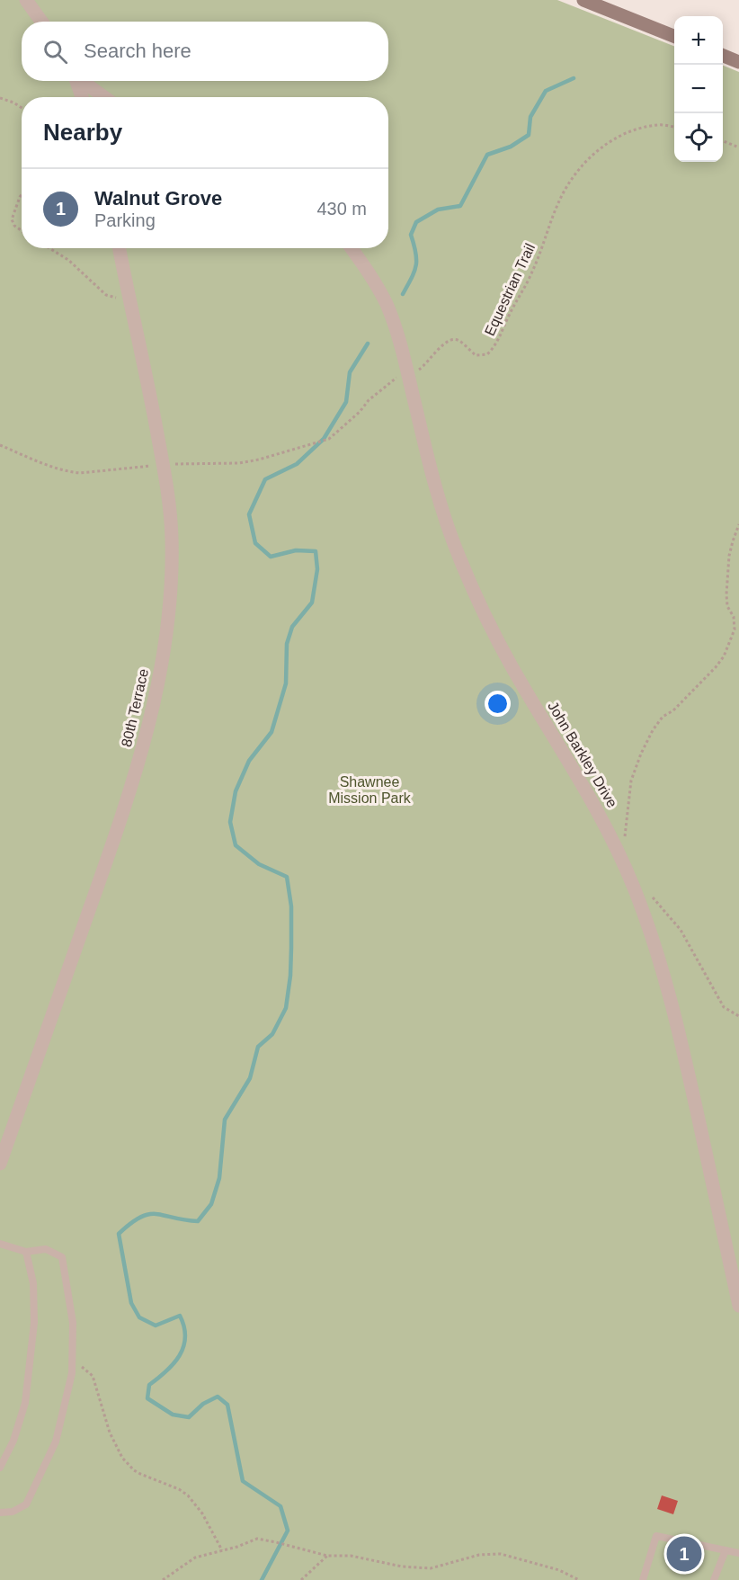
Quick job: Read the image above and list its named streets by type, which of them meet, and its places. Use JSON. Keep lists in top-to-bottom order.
{
  "streets": {
    "street": ["80th Terrace", "John Barkley Drive"],
    "path": ["Equestrian Trail"]
  },
  "crossings": [
    ["Equestrian Trail", "80th Terrace"],
    ["Equestrian Trail", "John Barkley Drive"]
  ],
  "parks": ["Shawnee Mission Park"],
  "page": {
    "map_buttons": ["+", "−"],
    "search": "Search here",
    "heading": "Nearby",
    "list": [
      {
        "mark": "1",
        "name": "Walnut Grove",
        "note": "Parking",
        "value": "430 m"
      }
    ],
    "pins": "1"
  }
}
